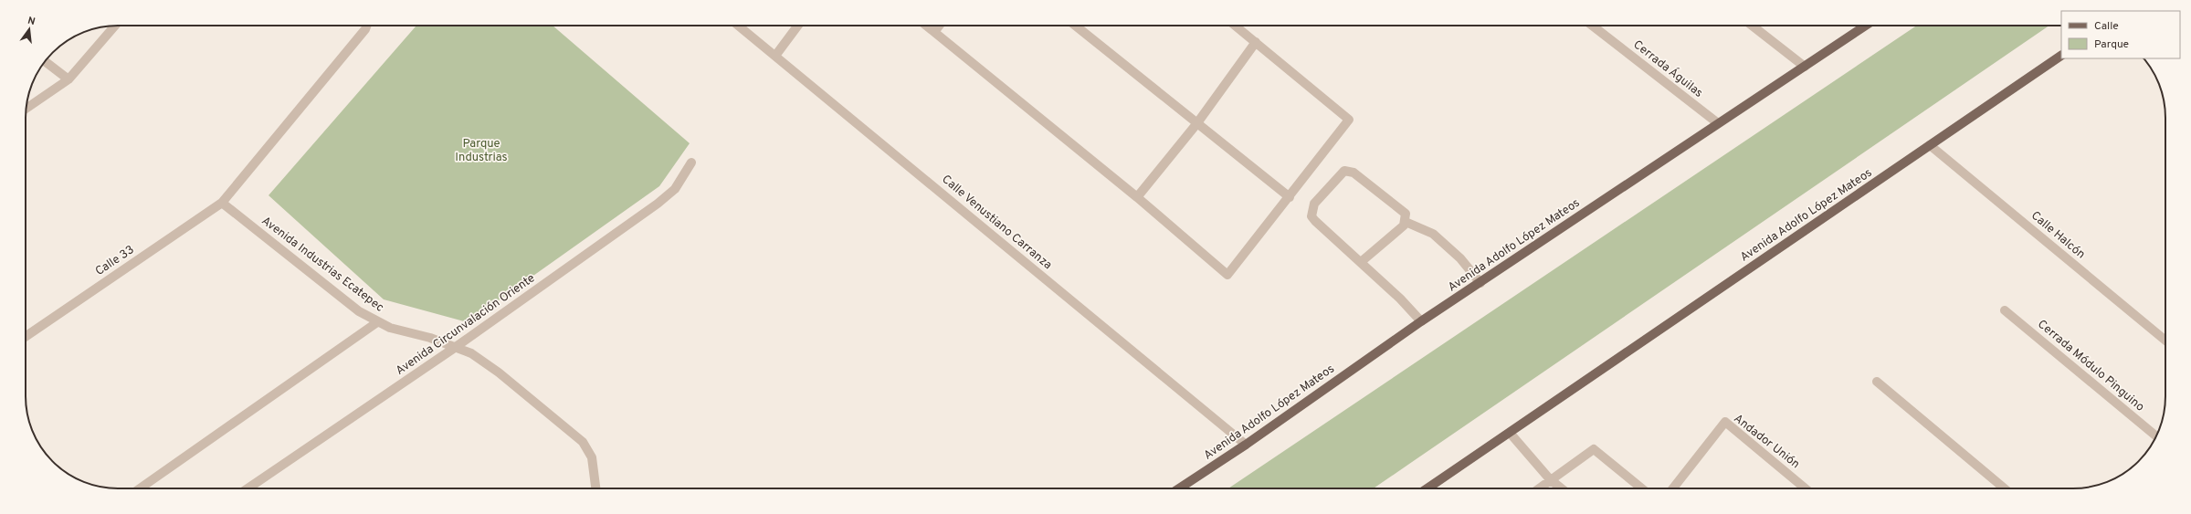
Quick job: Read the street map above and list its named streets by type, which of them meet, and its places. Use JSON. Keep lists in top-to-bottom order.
{
  "streets": {
    "main road": ["Avenida Adolfo López Mateos"],
    "street": [
      "Cerrada Águilas",
      "Calle Venustiano Carranza",
      "Calle Halcón",
      "Calle 33",
      "Avenida Industrias Ecatepec",
      "Avenida Circunvalación Oriente",
      "Cerrada Módulo Pinguino",
      "Andador Unión"
    ]
  },
  "crossings": [
    ["Cerrada Águilas", "Avenida Adolfo López Mateos"],
    ["Avenida Adolfo López Mateos", "Calle Venustiano Carranza"],
    ["Avenida Adolfo López Mateos", "Calle Halcón"],
    ["Calle 33", "Avenida Industrias Ecatepec"],
    ["Avenida Industrias Ecatepec", "Avenida Circunvalación Oriente"]
  ],
  "parks": ["Parque Industrias"],
  "legend": ["Calle", "Parque"],
  "north": "top"
}
